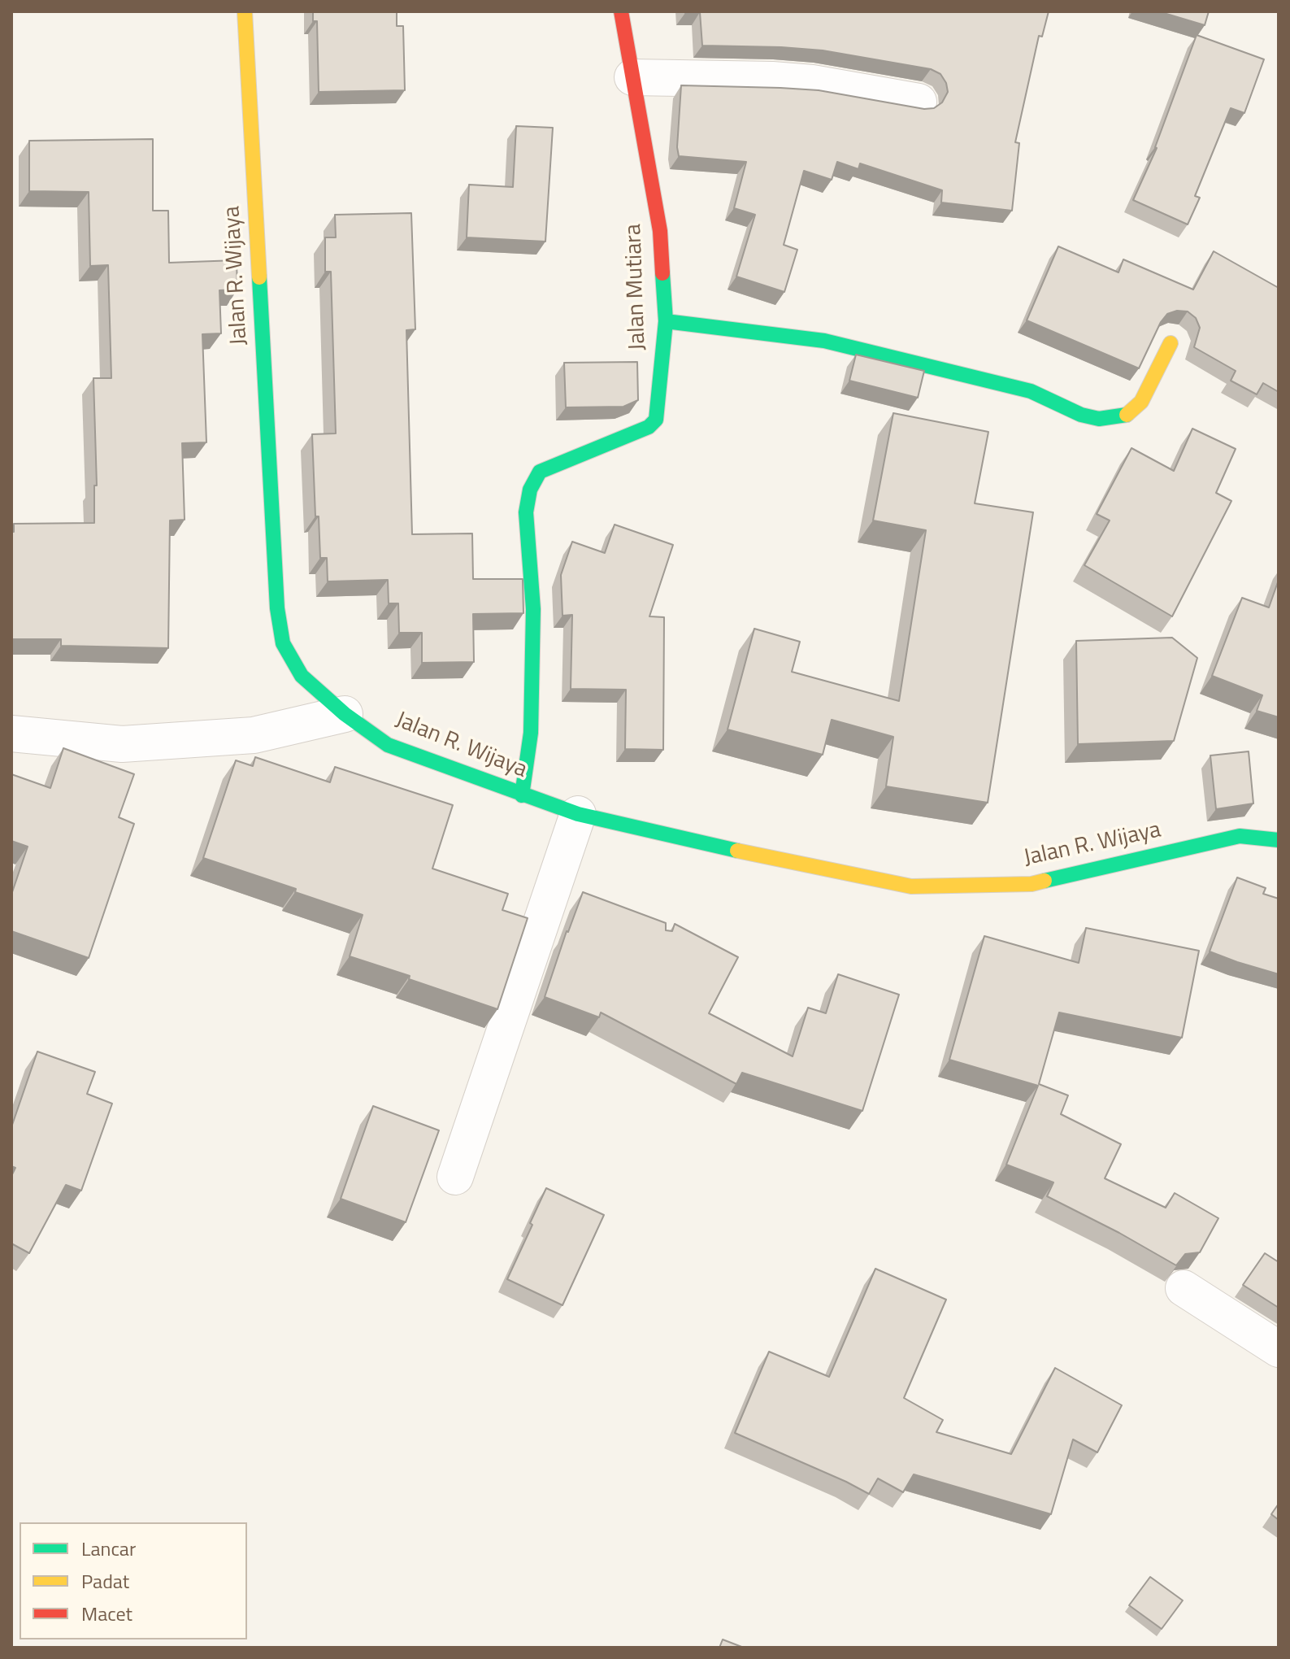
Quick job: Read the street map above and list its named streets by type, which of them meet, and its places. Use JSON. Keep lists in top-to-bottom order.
{
  "streets": {
    "street": ["Jalan R. Wijaya", "Jalan Mutiara"]
  },
  "crossings": [
    ["Jalan R. Wijaya", "Jalan Mutiara"]
  ],
  "legend": ["Lancar", "Padat", "Macet"]
}
